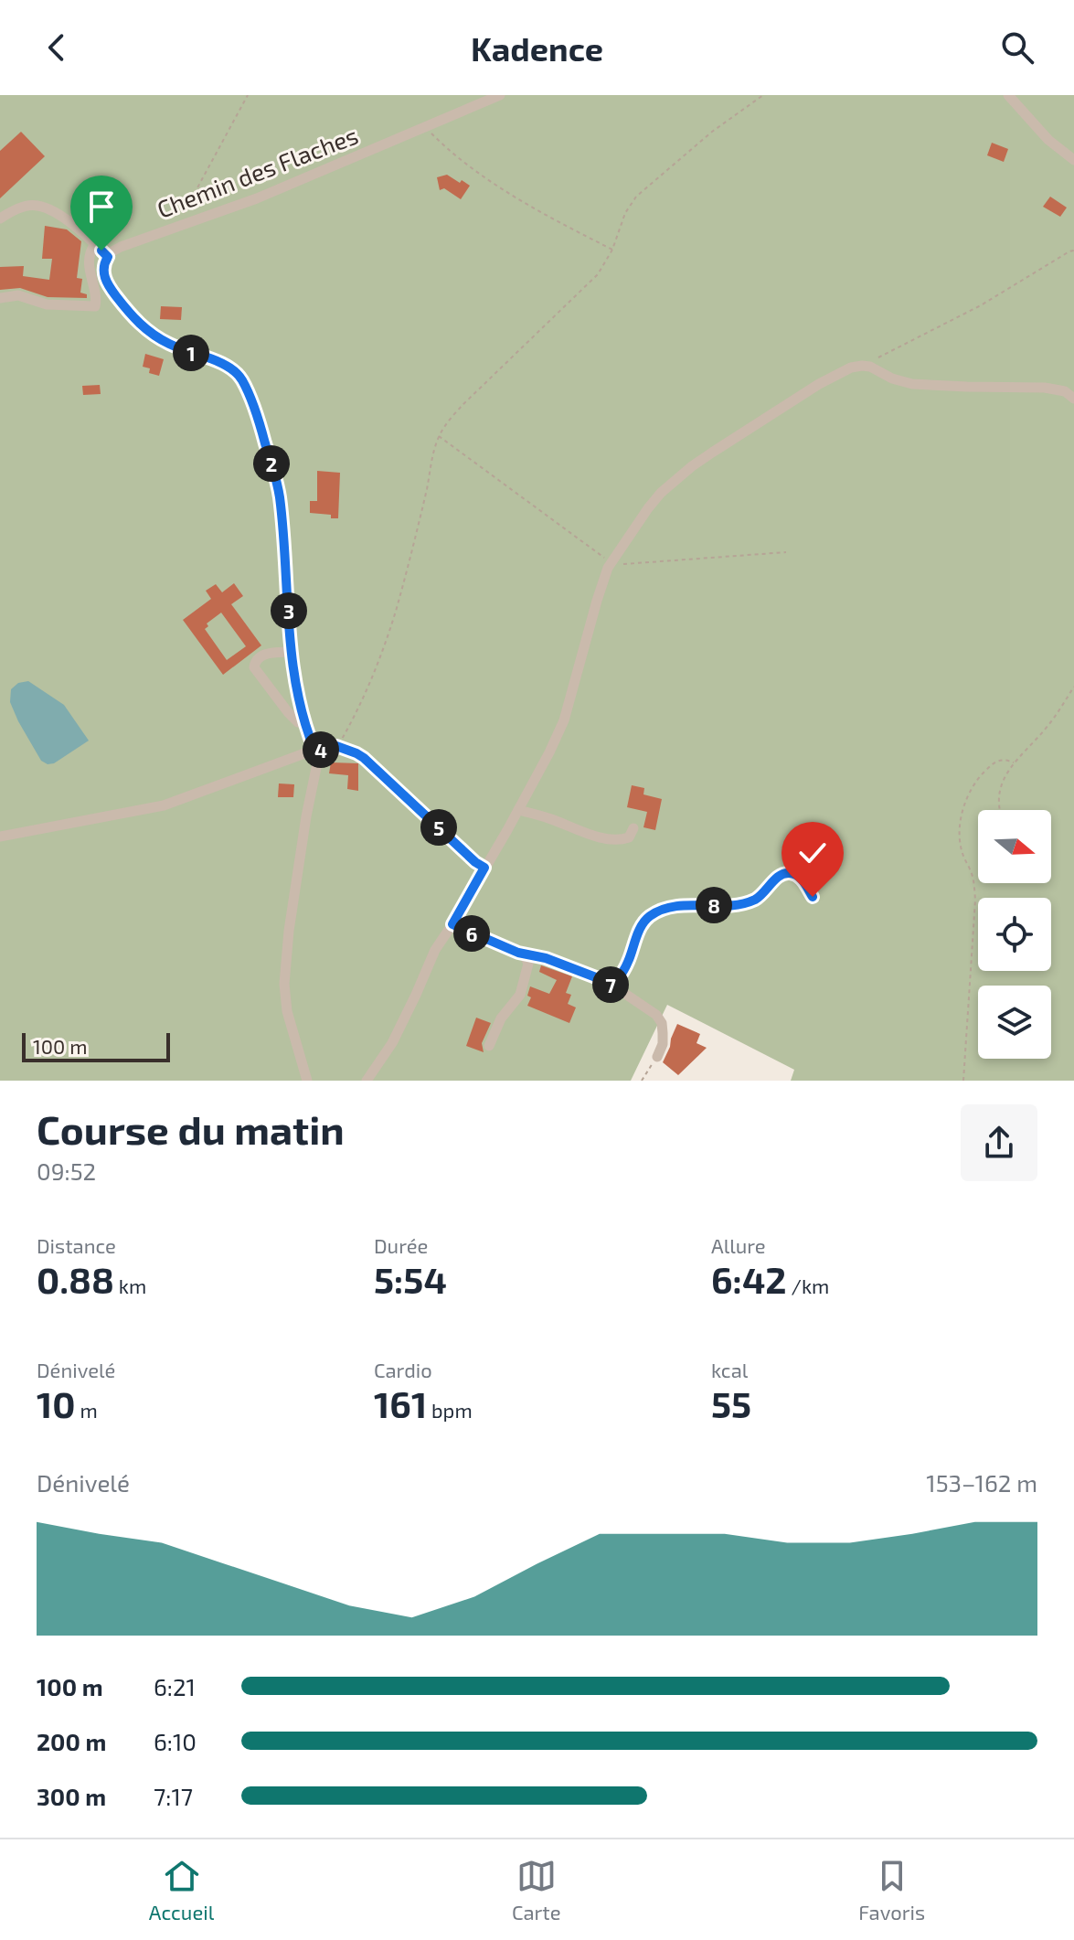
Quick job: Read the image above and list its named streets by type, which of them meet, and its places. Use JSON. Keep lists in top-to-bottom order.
{
  "streets": {
    "street": ["Chemin des Flaches"]
  },
  "scale_bar": "100 m",
  "north": "right",
  "page": {
    "header": "Kadence",
    "pins": [
      "1",
      "2",
      "3",
      "4",
      "5",
      "8",
      "6",
      "7"
    ],
    "scale": "100 m",
    "heading": ["Course du matin", "09:52"],
    "stats": [
      ["Distance", "0.88 km"],
      ["Durée", "5:54"],
      ["Allure", "6:42 /km"],
      ["Dénivelé", "10 m"],
      ["Cardio", "161 bpm"],
      ["kcal", "55"]
    ],
    "chart": ["Dénivelé", "153–162 m"],
    "list": [
      {
        "name": "100 m",
        "note": "6:21"
      },
      {
        "name": "200 m",
        "note": "6:10"
      },
      {
        "name": "300 m",
        "note": "7:17"
      }
    ],
    "tabs": ["Accueil", "Carte", "Favoris"]
  }
}
